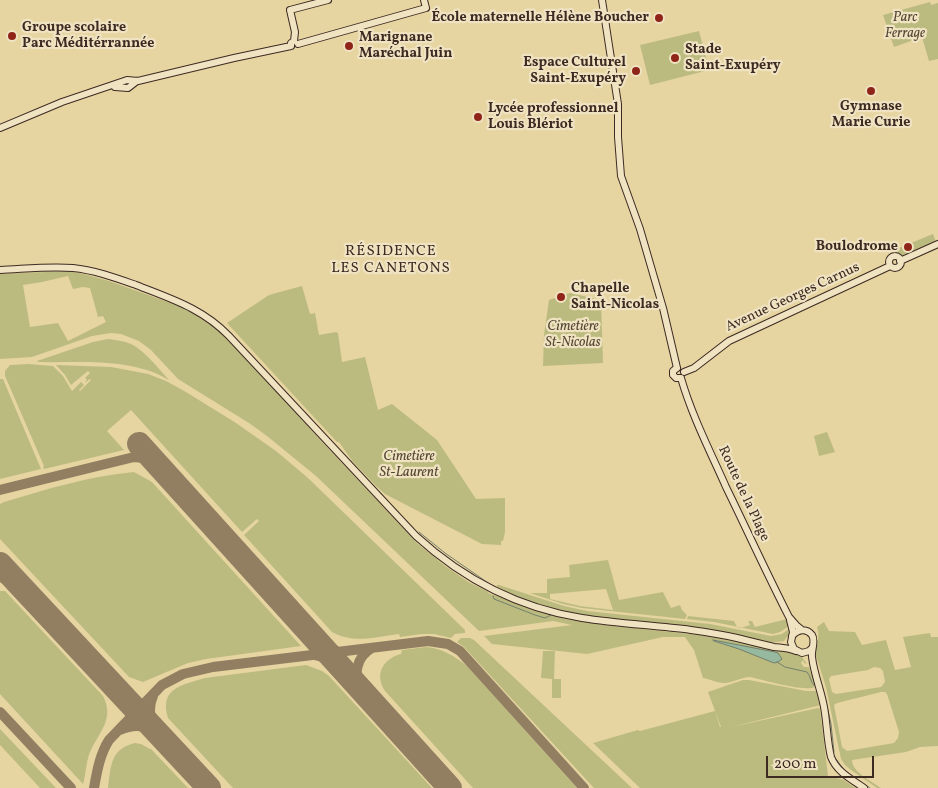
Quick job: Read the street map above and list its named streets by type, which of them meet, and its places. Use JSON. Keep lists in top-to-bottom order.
{
  "streets": {
    "street": ["Avenue Georges Carnus", "Route de la Plage"]
  },
  "crossings": [
    ["Avenue Georges Carnus", "Route de la Plage"]
  ],
  "districts": ["RÉSIDENCE LES CANETONS"],
  "parks": ["Parc Ferrage", "Cimetière St-Nicolas", "Cimetière St-Laurent"],
  "places": [
    "École maternelle Hélène Boucher",
    "Groupe scolaire Parc Méditérrannée",
    "Marignane Maréchal Juin",
    "Stade Saint-Exupéry",
    "Espace Culturel Saint-Exupéry",
    "Gymnase Marie Curie",
    "Lycée professionnel Louis Blériot",
    "Boulodrome",
    "Chapelle Saint-Nicolas"
  ],
  "scale_bar": "200 m"
}
